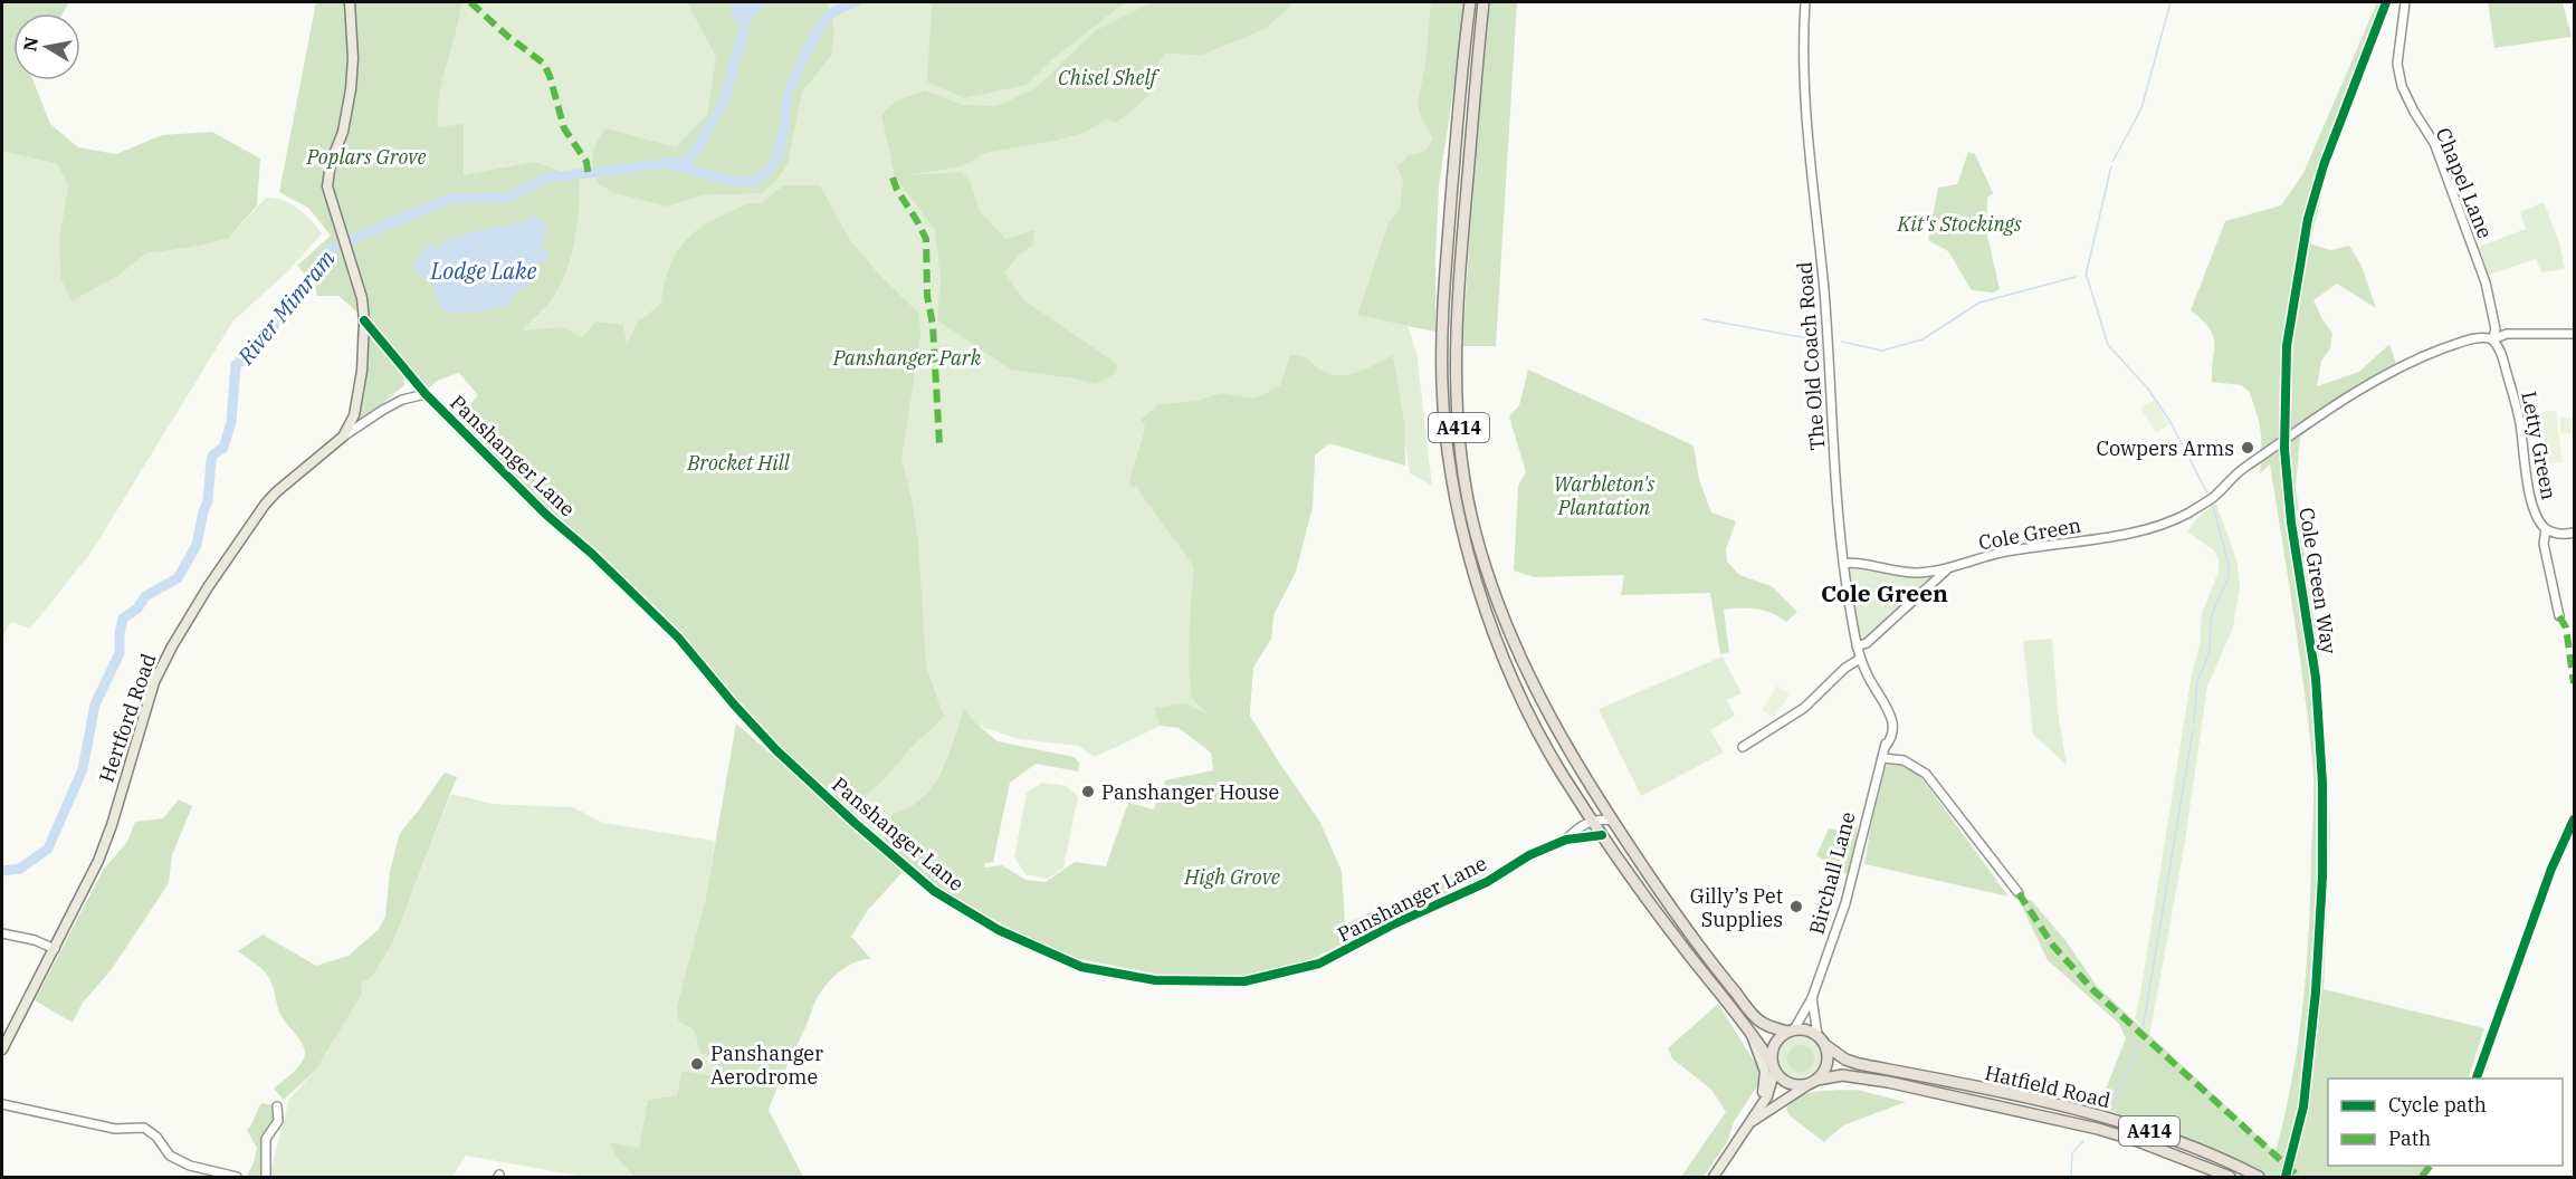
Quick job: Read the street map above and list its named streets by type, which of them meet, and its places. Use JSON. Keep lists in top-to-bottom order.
{
  "streets": {
    "highway": ["A414", "Hatfield Road"],
    "main road": ["Hertford Road"],
    "street": [
      "Chapel Lane",
      "The Old Coach Road",
      "Letty Green",
      "Panshanger Lane",
      "Cole Green",
      "Birchall Lane"
    ],
    "cycle path": ["Cole Green Way"]
  },
  "crossings": [
    ["Chapel Lane", "Letty Green"],
    ["Chapel Lane", "Cole Green"],
    ["The Old Coach Road", "Cole Green"],
    ["The Old Coach Road", "Birchall Lane"],
    ["A414", "Panshanger Lane"],
    ["A414", "Birchall Lane"],
    ["A414", "Hatfield Road"],
    ["Letty Green", "Cole Green"],
    ["Birchall Lane", "Hatfield Road"]
  ],
  "districts": ["Cole Green"],
  "water": ["Lodge Lake", "River Mimram"],
  "parks": [
    "Chisel Shelf",
    "Poplars Grove",
    "Kit's Stockings",
    "Panshanger Park",
    "Brocket Hill",
    "Warbleton's Plantation",
    "High Grove"
  ],
  "places": [
    "Cowpers Arms",
    "Panshanger House",
    "Gilly’s Pet Supplies",
    "Panshanger Aerodrome"
  ],
  "legend": ["Cycle path", "Path"],
  "north": "left"
}
